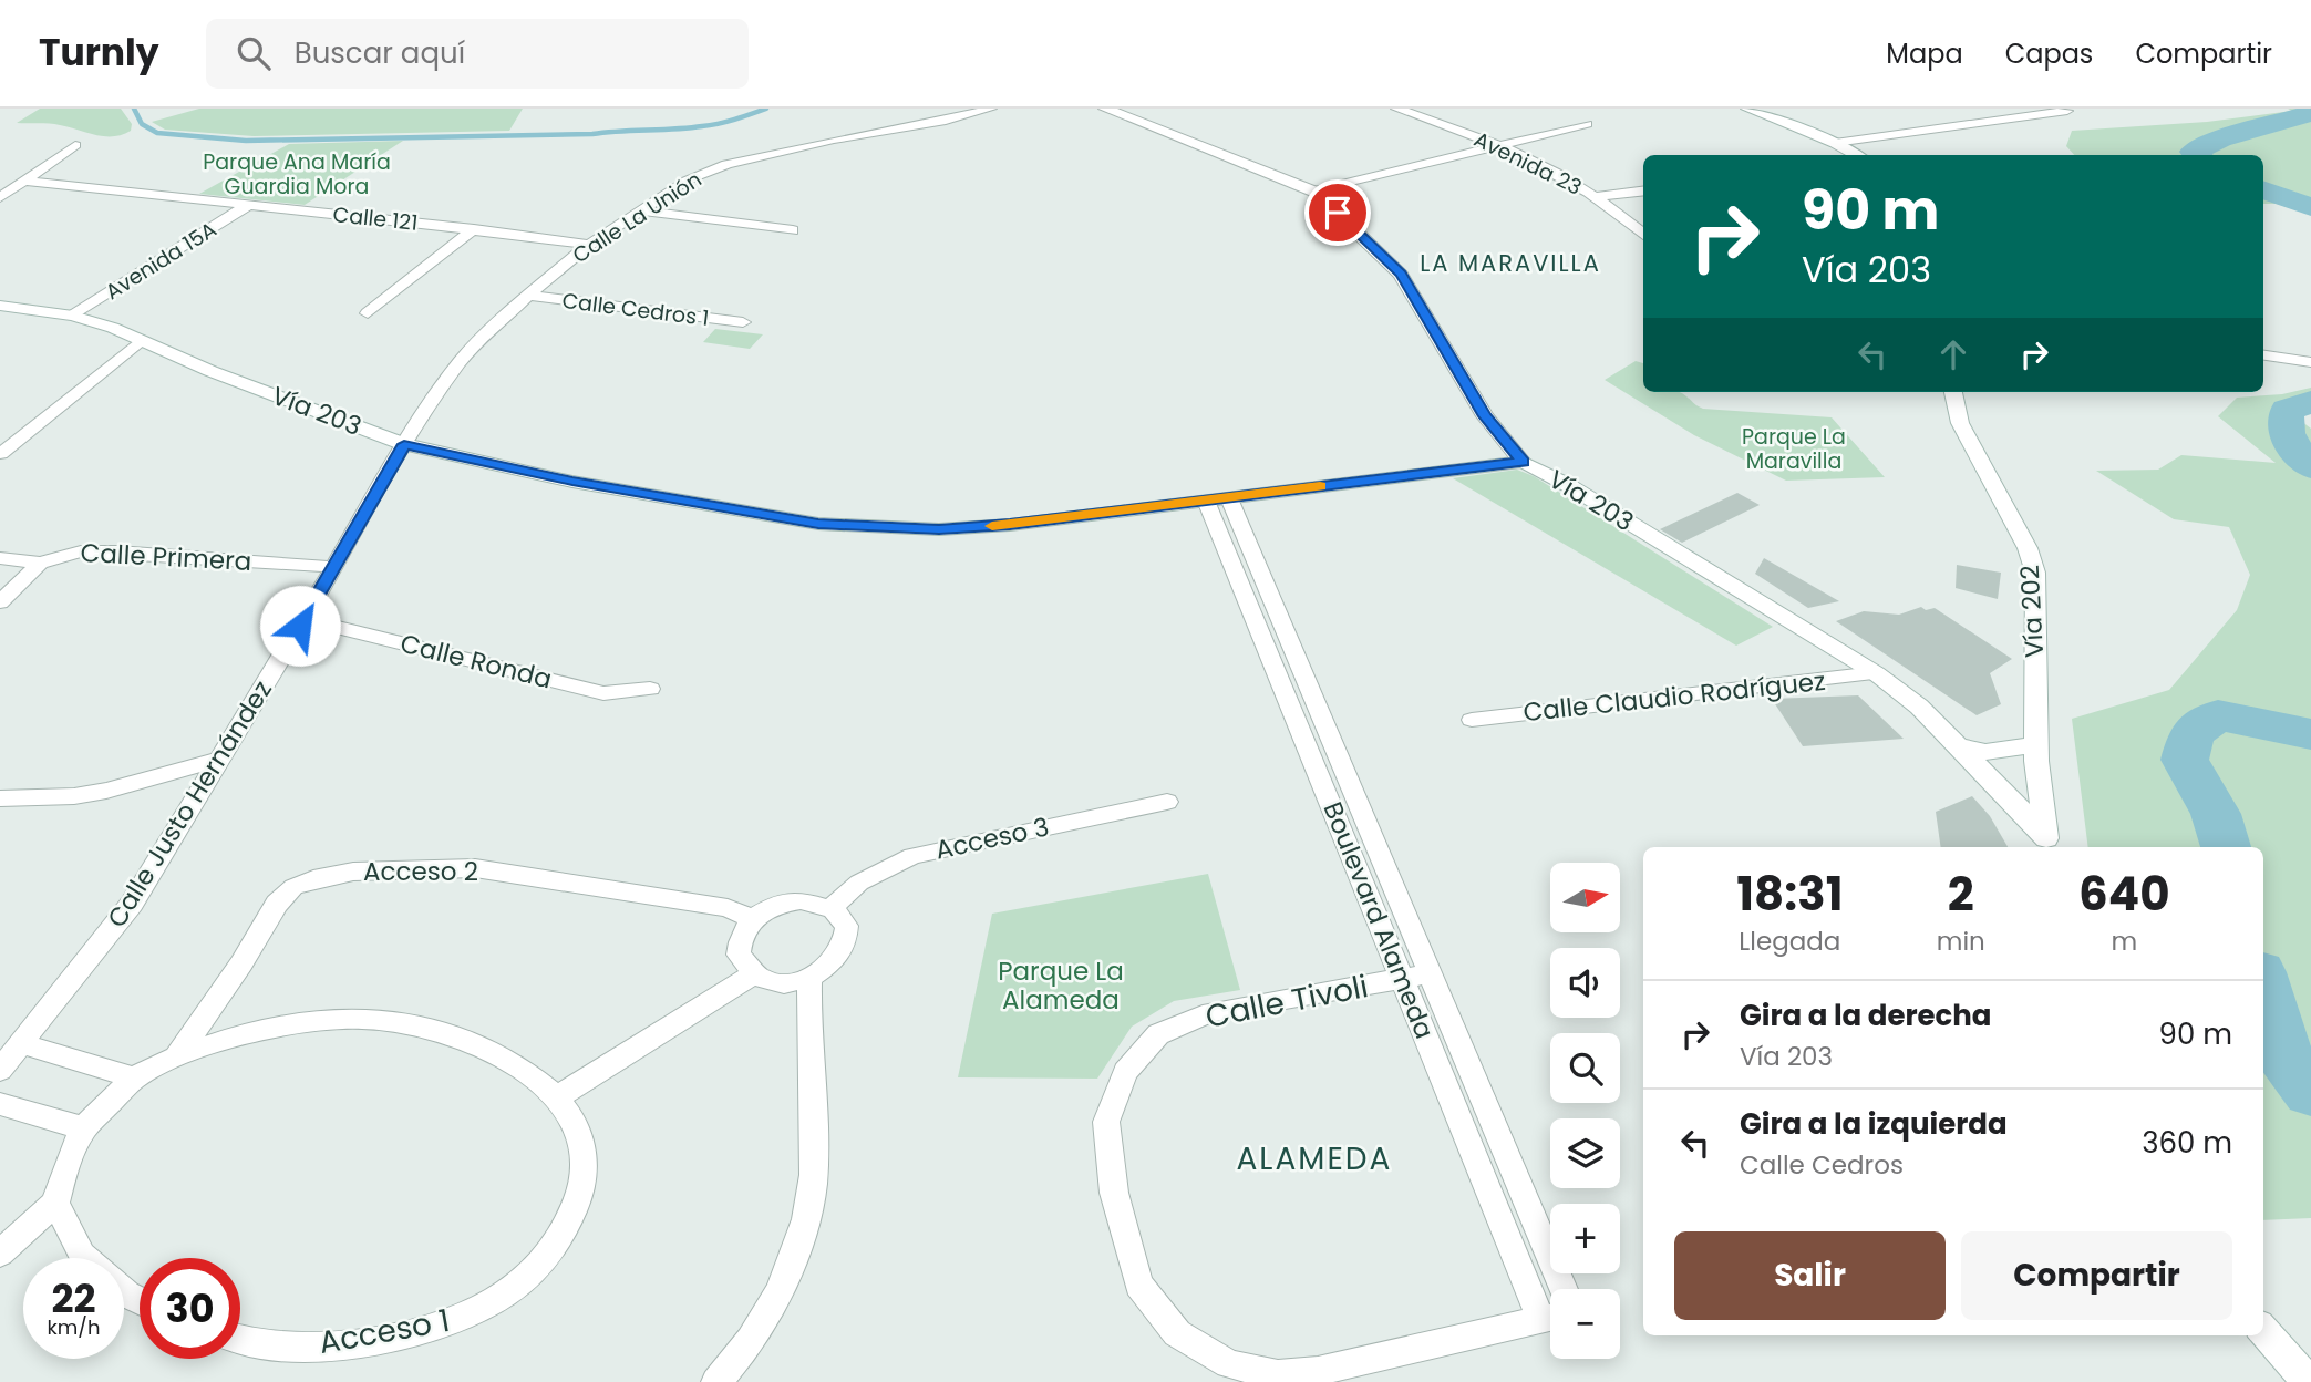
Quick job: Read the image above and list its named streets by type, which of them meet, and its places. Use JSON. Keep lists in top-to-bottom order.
{
  "streets": {
    "main road": ["Vía 203", "Vía 202"],
    "street": [
      "Avenida 23",
      "Calle La Unión",
      "Calle 121",
      "Avenida 15A",
      "Calle Cedros 1",
      "Calle Primera",
      "Calle Ronda",
      "Calle Claudio Rodríguez",
      "Calle Justo Hernández",
      "Acceso 3",
      "Acceso 2",
      "Boulevard Alameda",
      "Calle Tivoli",
      "Acceso 1"
    ]
  },
  "crossings": [
    ["Calle La Unión", "Calle 121"],
    ["Calle La Unión", "Calle Cedros 1"],
    ["Calle La Unión", "Vía 203"],
    ["Calle La Unión", "Calle Justo Hernández"],
    ["Calle 121", "Avenida 15A"],
    ["Avenida 15A", "Vía 203"],
    ["Vía 203", "Vía 202"],
    ["Vía 203", "Calle Claudio Rodríguez"],
    ["Vía 203", "Calle Justo Hernández"],
    ["Vía 203", "Boulevard Alameda"],
    ["Calle Primera", "Calle Justo Hernández"],
    ["Calle Ronda", "Calle Justo Hernández"],
    ["Acceso 3", "Acceso 2"],
    ["Acceso 2", "Acceso 1"],
    ["Boulevard Alameda", "Calle Tivoli"]
  ],
  "districts": ["LA MARAVILLA", "ALAMEDA"],
  "parks": ["Parque Ana María Guardia Mora", "Parque La Maravilla", "Parque La Alameda"],
  "north": "right",
  "page": {
    "header": "Turnly",
    "search": "Buscar aquí",
    "nav": ["Mapa", "Capas", "Compartir"],
    "turn": ["90 m", "Vía 203"],
    "eta": [
      "18:31",
      "Llegada",
      "2",
      "min",
      "640",
      "m"
    ],
    "map_buttons": ["+", "−"],
    "list": [
      {
        "name": "Gira a la derecha",
        "note": "Vía 203",
        "value": "90 m"
      },
      {
        "name": "Gira a la izquierda",
        "note": "Calle Cedros",
        "value": "360 m"
      }
    ],
    "buttons": ["Salir", "Compartir"],
    "speed": "22 km/h",
    "limit": "30"
  }
}
